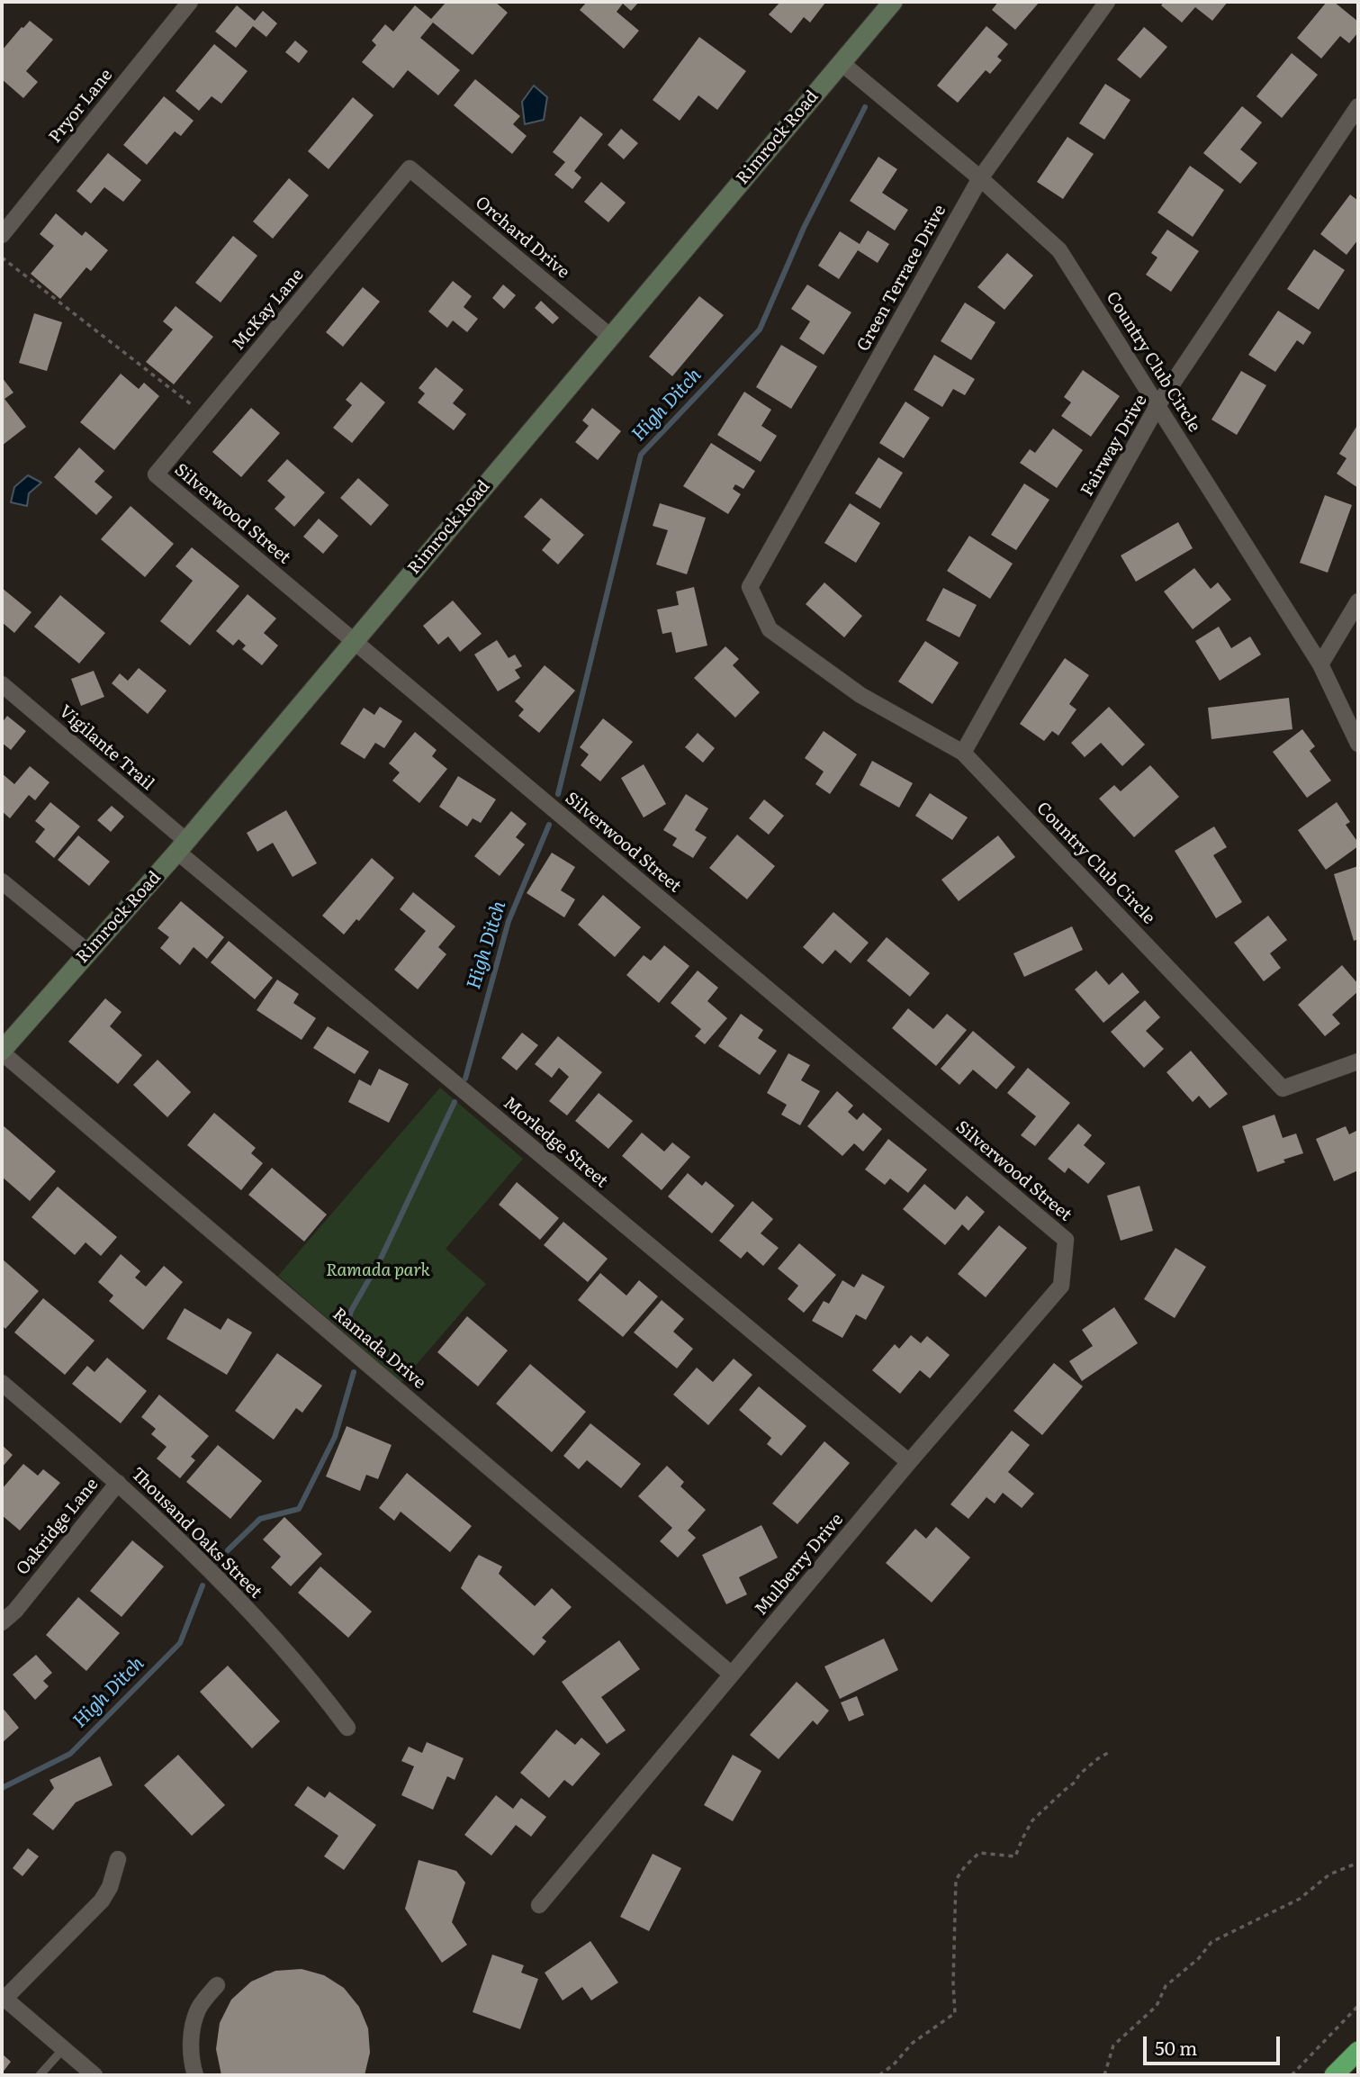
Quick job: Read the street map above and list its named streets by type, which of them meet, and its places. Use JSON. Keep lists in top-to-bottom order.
{
  "streets": {
    "main road": ["Rimrock Road"],
    "street": [
      "Pryor Lane",
      "Orchard Drive",
      "Green Terrace Drive",
      "McKay Lane",
      "Country Club Circle",
      "Fairway Drive",
      "Silverwood Street",
      "Vigilante Trail",
      "Morledge Street",
      "Ramada Drive",
      "Oakridge Lane",
      "Thousand Oaks Street",
      "Mulberry Drive"
    ]
  },
  "crossings": [
    ["Rimrock Road", "Orchard Drive"],
    ["Rimrock Road", "Country Club Circle"],
    ["Rimrock Road", "Silverwood Street"],
    ["Rimrock Road", "Vigilante Trail"],
    ["Rimrock Road", "Morledge Street"],
    ["Rimrock Road", "Ramada Drive"],
    ["Orchard Drive", "McKay Lane"],
    ["Green Terrace Drive", "Country Club Circle"],
    ["McKay Lane", "Silverwood Street"],
    ["Country Club Circle", "Fairway Drive"],
    ["Silverwood Street", "Mulberry Drive"],
    ["Vigilante Trail", "Morledge Street"],
    ["Morledge Street", "Mulberry Drive"],
    ["Ramada Drive", "Mulberry Drive"],
    ["Oakridge Lane", "Thousand Oaks Street"]
  ],
  "water": ["High Ditch"],
  "parks": ["Ramada park"],
  "scale_bar": "50 m"
}
